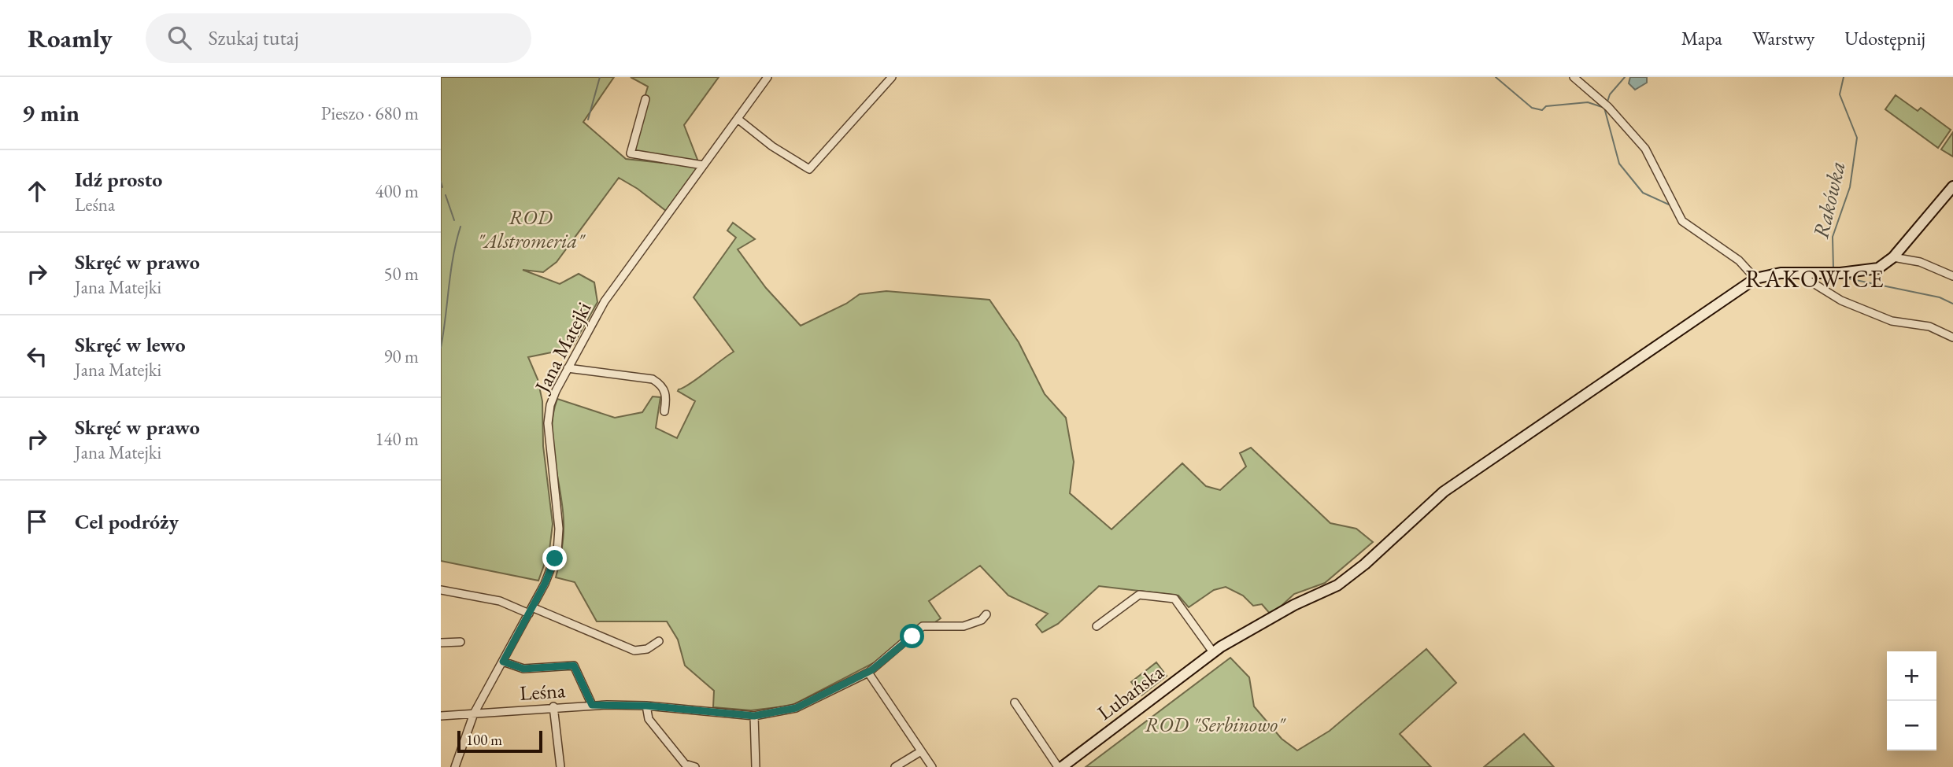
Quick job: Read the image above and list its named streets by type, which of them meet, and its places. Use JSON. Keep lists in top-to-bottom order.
{
  "streets": {
    "street": ["Jana Matejki", "Leśna", "Lubańska"]
  },
  "crossings": [
    ["Jana Matejki", "Leśna"]
  ],
  "districts": ["RAKOWICE"],
  "water": ["Rakówka"],
  "parks": ["ROD \"Alstromeria\"", "ROD \"Serbinowo\""],
  "scale_bar": "100 m",
  "page": {
    "header": "Roamly",
    "search": "Szukaj tutaj",
    "nav": ["Mapa", "Warstwy", "Udostępnij"],
    "heading": ["9 min", "Pieszo · 680 m"],
    "list": [
      ["Idź prosto", "Leśna", "400 m"],
      ["Skręć w prawo", "Jana Matejki", "50 m"],
      ["Skręć w lewo", "Jana Matejki", "90 m"],
      ["Skręć w prawo", "Jana Matejki", "140 m"],
      "Cel podróży"
    ],
    "map_buttons": ["+", "−"],
    "scale": "100 m"
  }
}
